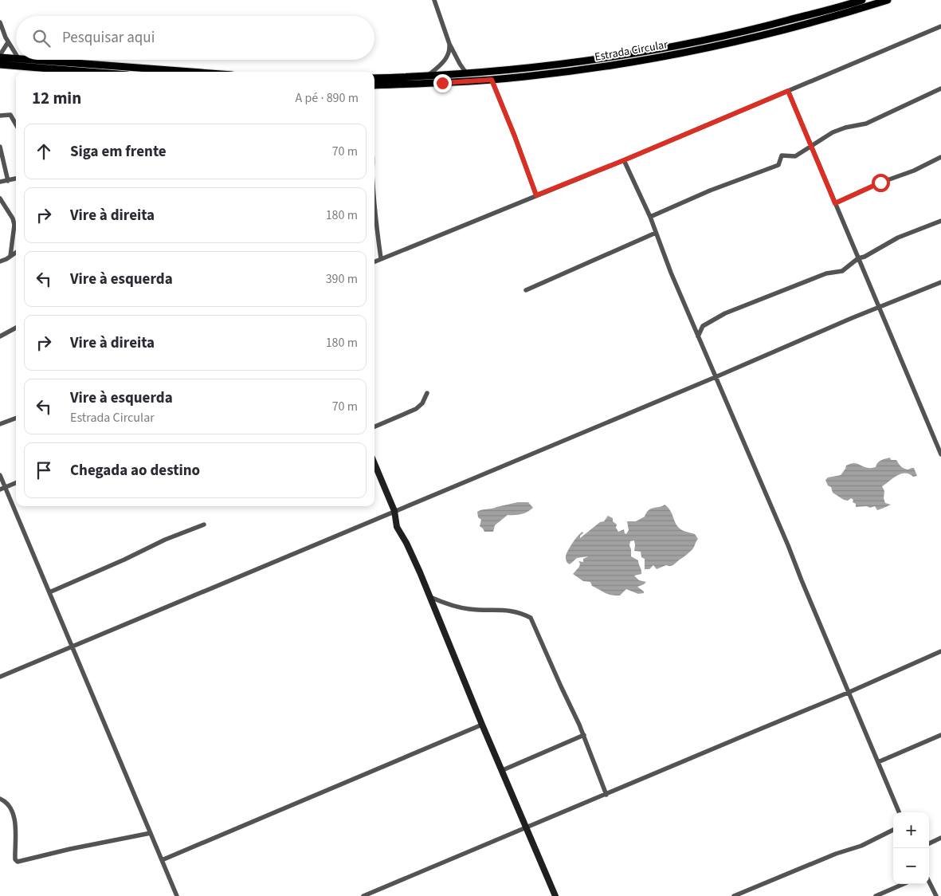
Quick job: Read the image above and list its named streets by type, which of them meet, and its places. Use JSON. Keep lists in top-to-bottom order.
{
  "streets": {
    "main road": ["Estrada Circular"]
  },
  "page": {
    "search": "Pesquisar aqui",
    "heading": ["12 min", "A pé · 890 m"],
    "list": [
      ["Siga em frente", "70 m"],
      ["Vire à direita", "180 m"],
      ["Vire à esquerda", "390 m"],
      ["Vire à direita", "180 m"],
      ["Vire à esquerda", "Estrada Circular", "70 m"],
      "Chegada ao destino"
    ],
    "map_buttons": ["+", "−"]
  }
}
